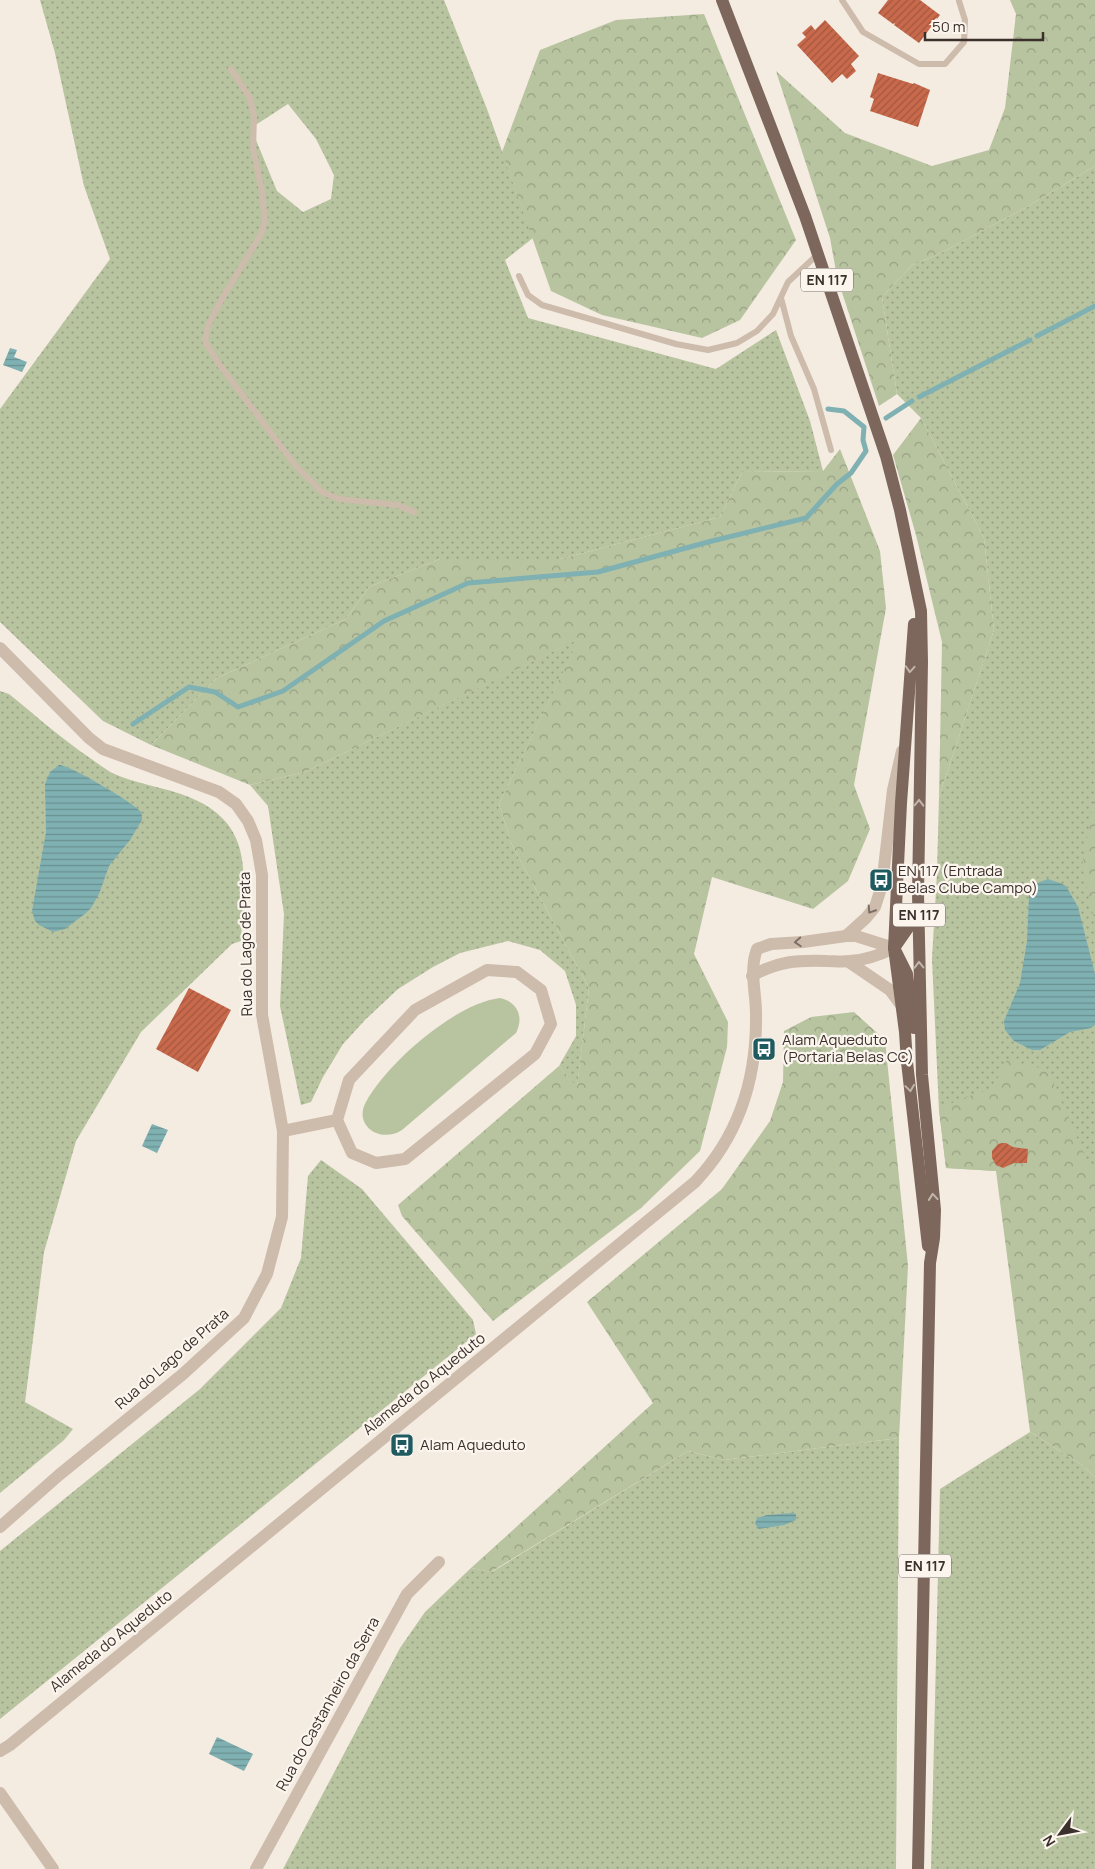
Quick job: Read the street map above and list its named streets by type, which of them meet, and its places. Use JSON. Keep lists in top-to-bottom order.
{
  "streets": {
    "main road": ["EN 117"],
    "street": ["Rua do Lago de Prata", "Alameda do Aqueduto", "Rua do Castanheiro da Serra"]
  },
  "crossings": [
    ["EN 117", "Alameda do Aqueduto"]
  ],
  "places": {
    "bus stop": ["EN 117 (Entrada Belas Clube Campo)", "Alam Aqueduto (Portaria Belas CC)", "Alam Aqueduto"]
  },
  "scale_bar": "50 m",
  "north": "bottom left"
}
